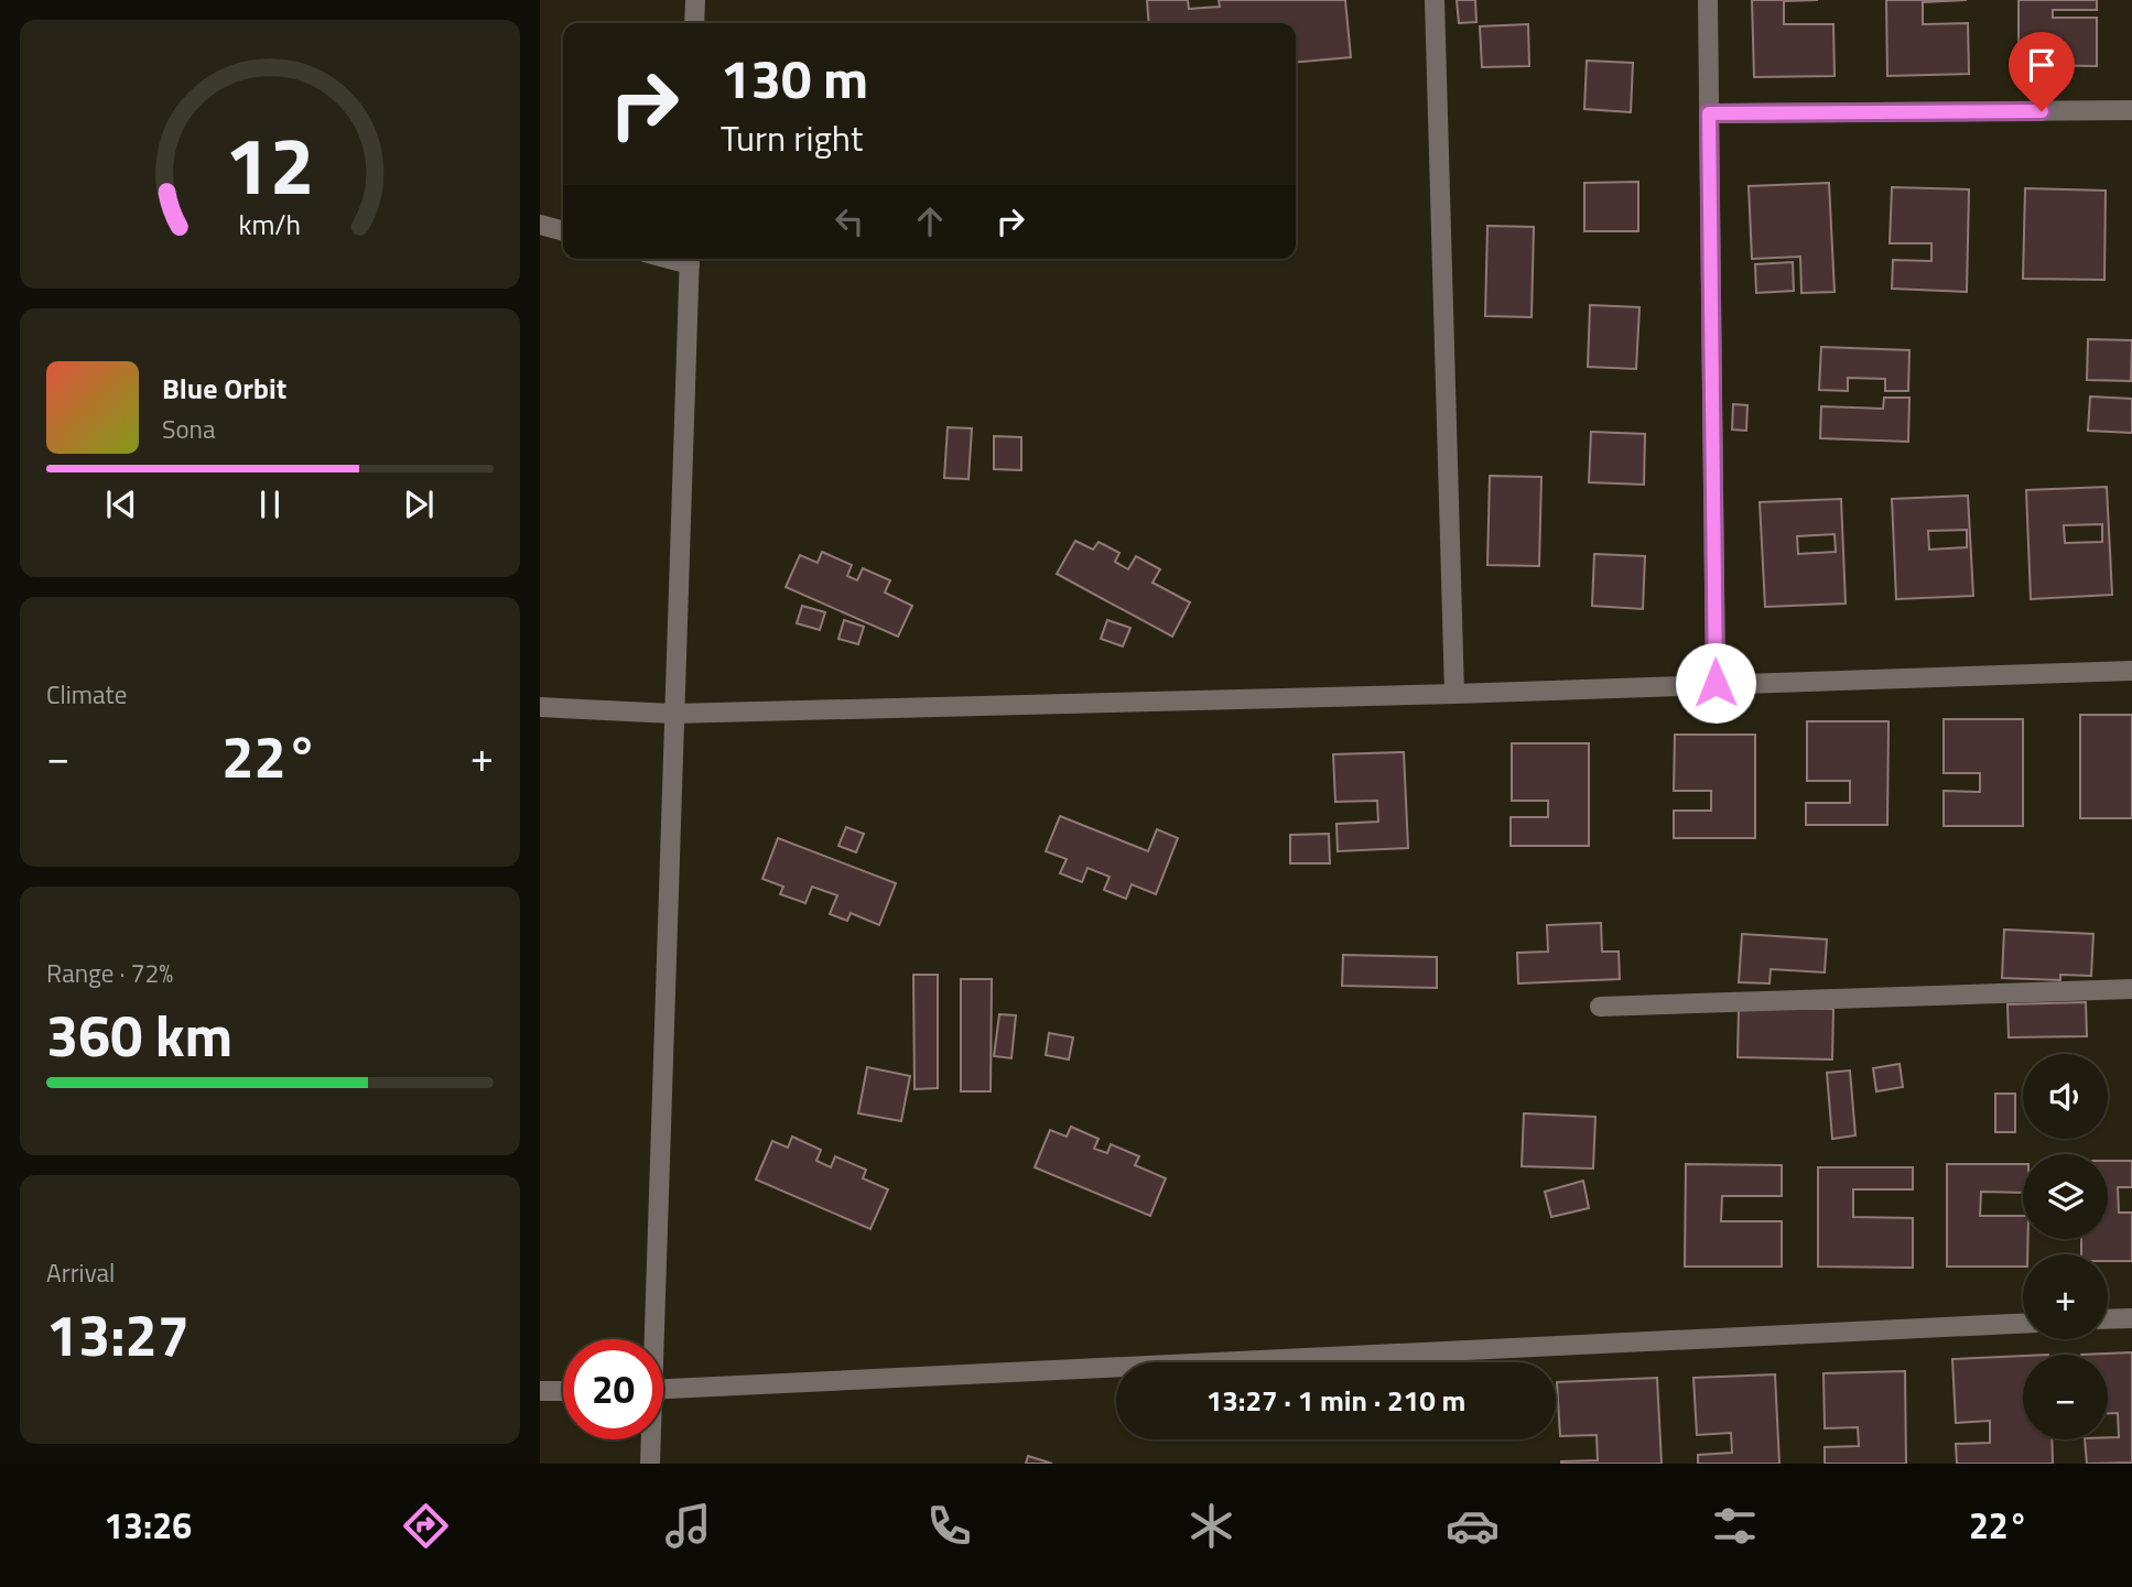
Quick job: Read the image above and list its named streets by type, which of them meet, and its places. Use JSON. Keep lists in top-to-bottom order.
{
  "page": {
    "turn": ["130 m", "Turn right"],
    "song": ["Blue Orbit", "Sona"],
    "tile": [
      "Climate",
      ["Range · 72%", "360 km"],
      ["Arrival", "13:27"]
    ],
    "heat": ["−", "22°", "+"],
    "map_buttons": ["+", "−"],
    "limit": "20",
    "trip": "13:27 · 1 min · 210 m",
    "tabs": ["13:26", "22°"],
    "gauge": ["12", "km/h"]
  }
}
